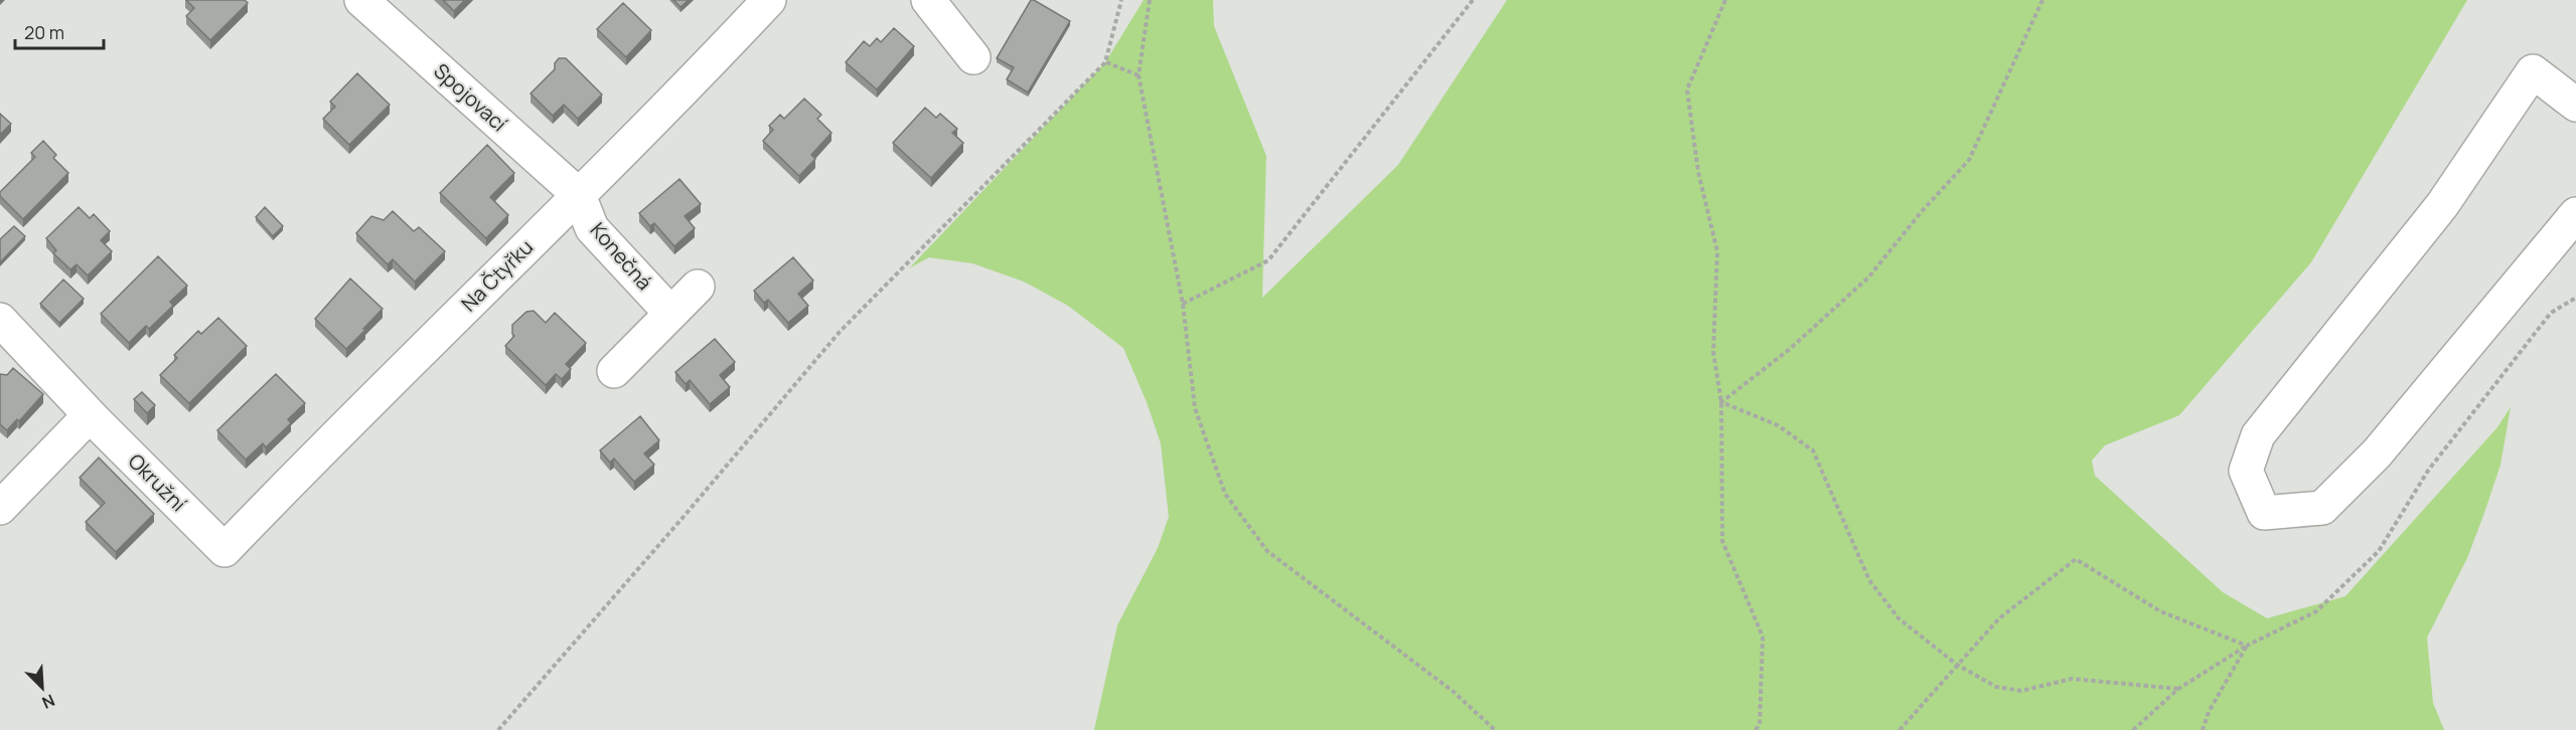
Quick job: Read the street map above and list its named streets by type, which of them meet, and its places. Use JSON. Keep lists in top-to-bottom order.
{
  "streets": {
    "street": [
      "Spojovací",
      "Konečná",
      "Na Čtyřku",
      "Okružní"
    ]
  },
  "crossings": [
    ["Spojovací", "Konečná"],
    ["Spojovací", "Na Čtyřku"],
    ["Konečná", "Na Čtyřku"],
    ["Na Čtyřku", "Okružní"]
  ],
  "scale_bar": "20 m",
  "north": "bottom right"
}
